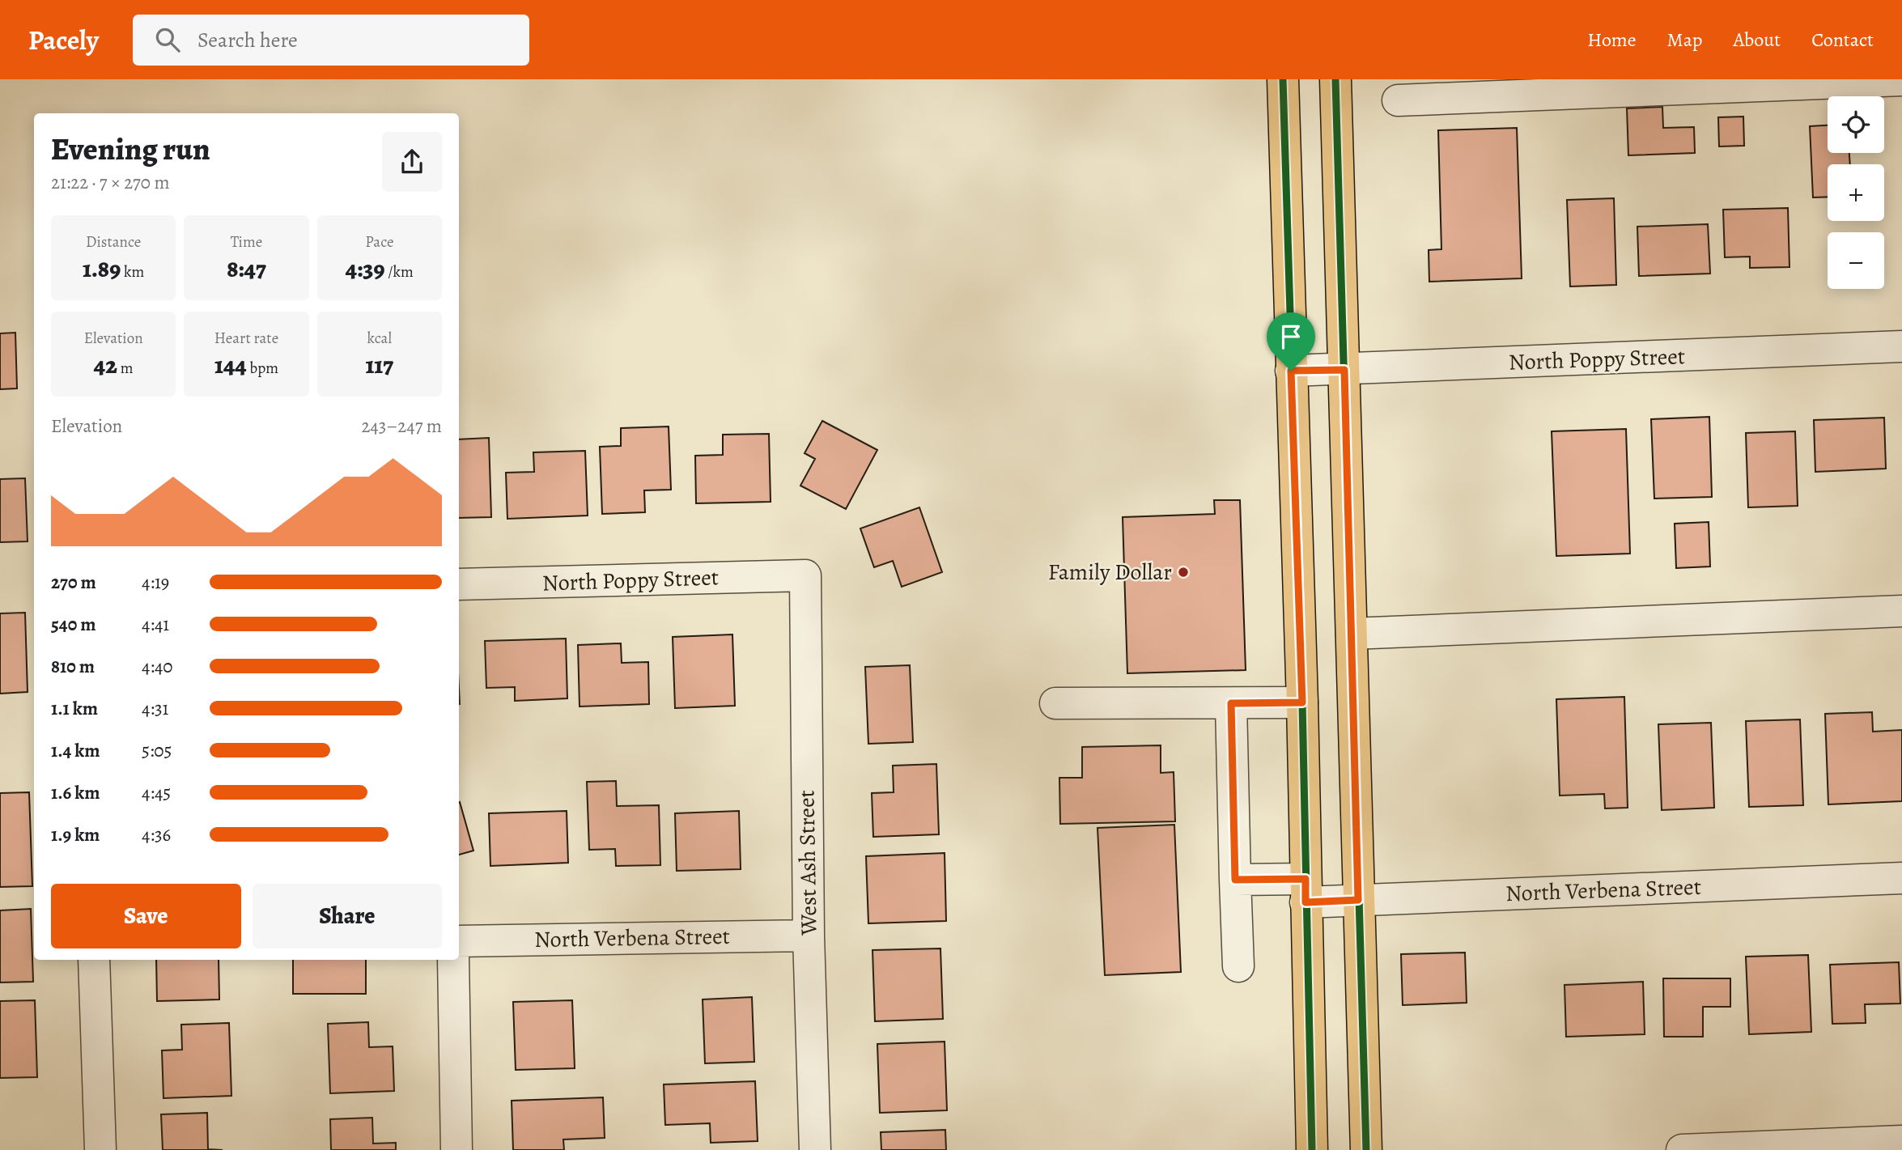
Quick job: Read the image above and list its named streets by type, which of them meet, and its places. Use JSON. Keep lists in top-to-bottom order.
{
  "streets": {
    "street": ["North Poppy Street", "West Ash Street", "North Verbena Street"]
  },
  "crossings": [
    ["North Poppy Street", "West Ash Street"],
    ["West Ash Street", "North Verbena Street"]
  ],
  "places": ["Family Dollar"],
  "page": {
    "header": "Pacely",
    "search": "Search here",
    "nav": [
      "Home",
      "Map",
      "About",
      "Contact"
    ],
    "map_buttons": ["+", "−"],
    "heading": ["Evening run", "21:22 · 7 × 270 m"],
    "stats": [
      ["Distance", "1.89 km"],
      ["Time", "8:47"],
      ["Pace", "4:39 /km"],
      ["Elevation", "42 m"],
      ["Heart rate", "144 bpm"],
      ["kcal", "117"]
    ],
    "chart": ["Elevation", "243–247 m"],
    "list": [
      {
        "name": "270 m",
        "note": "4:19"
      },
      {
        "name": "540 m",
        "note": "4:41"
      },
      {
        "name": "810 m",
        "note": "4:40"
      },
      {
        "name": "1.1 km",
        "note": "4:31"
      },
      {
        "name": "1.4 km",
        "note": "5:05"
      },
      {
        "name": "1.6 km",
        "note": "4:45"
      },
      {
        "name": "1.9 km",
        "note": "4:36"
      }
    ],
    "buttons": ["Save", "Share"]
  }
}
